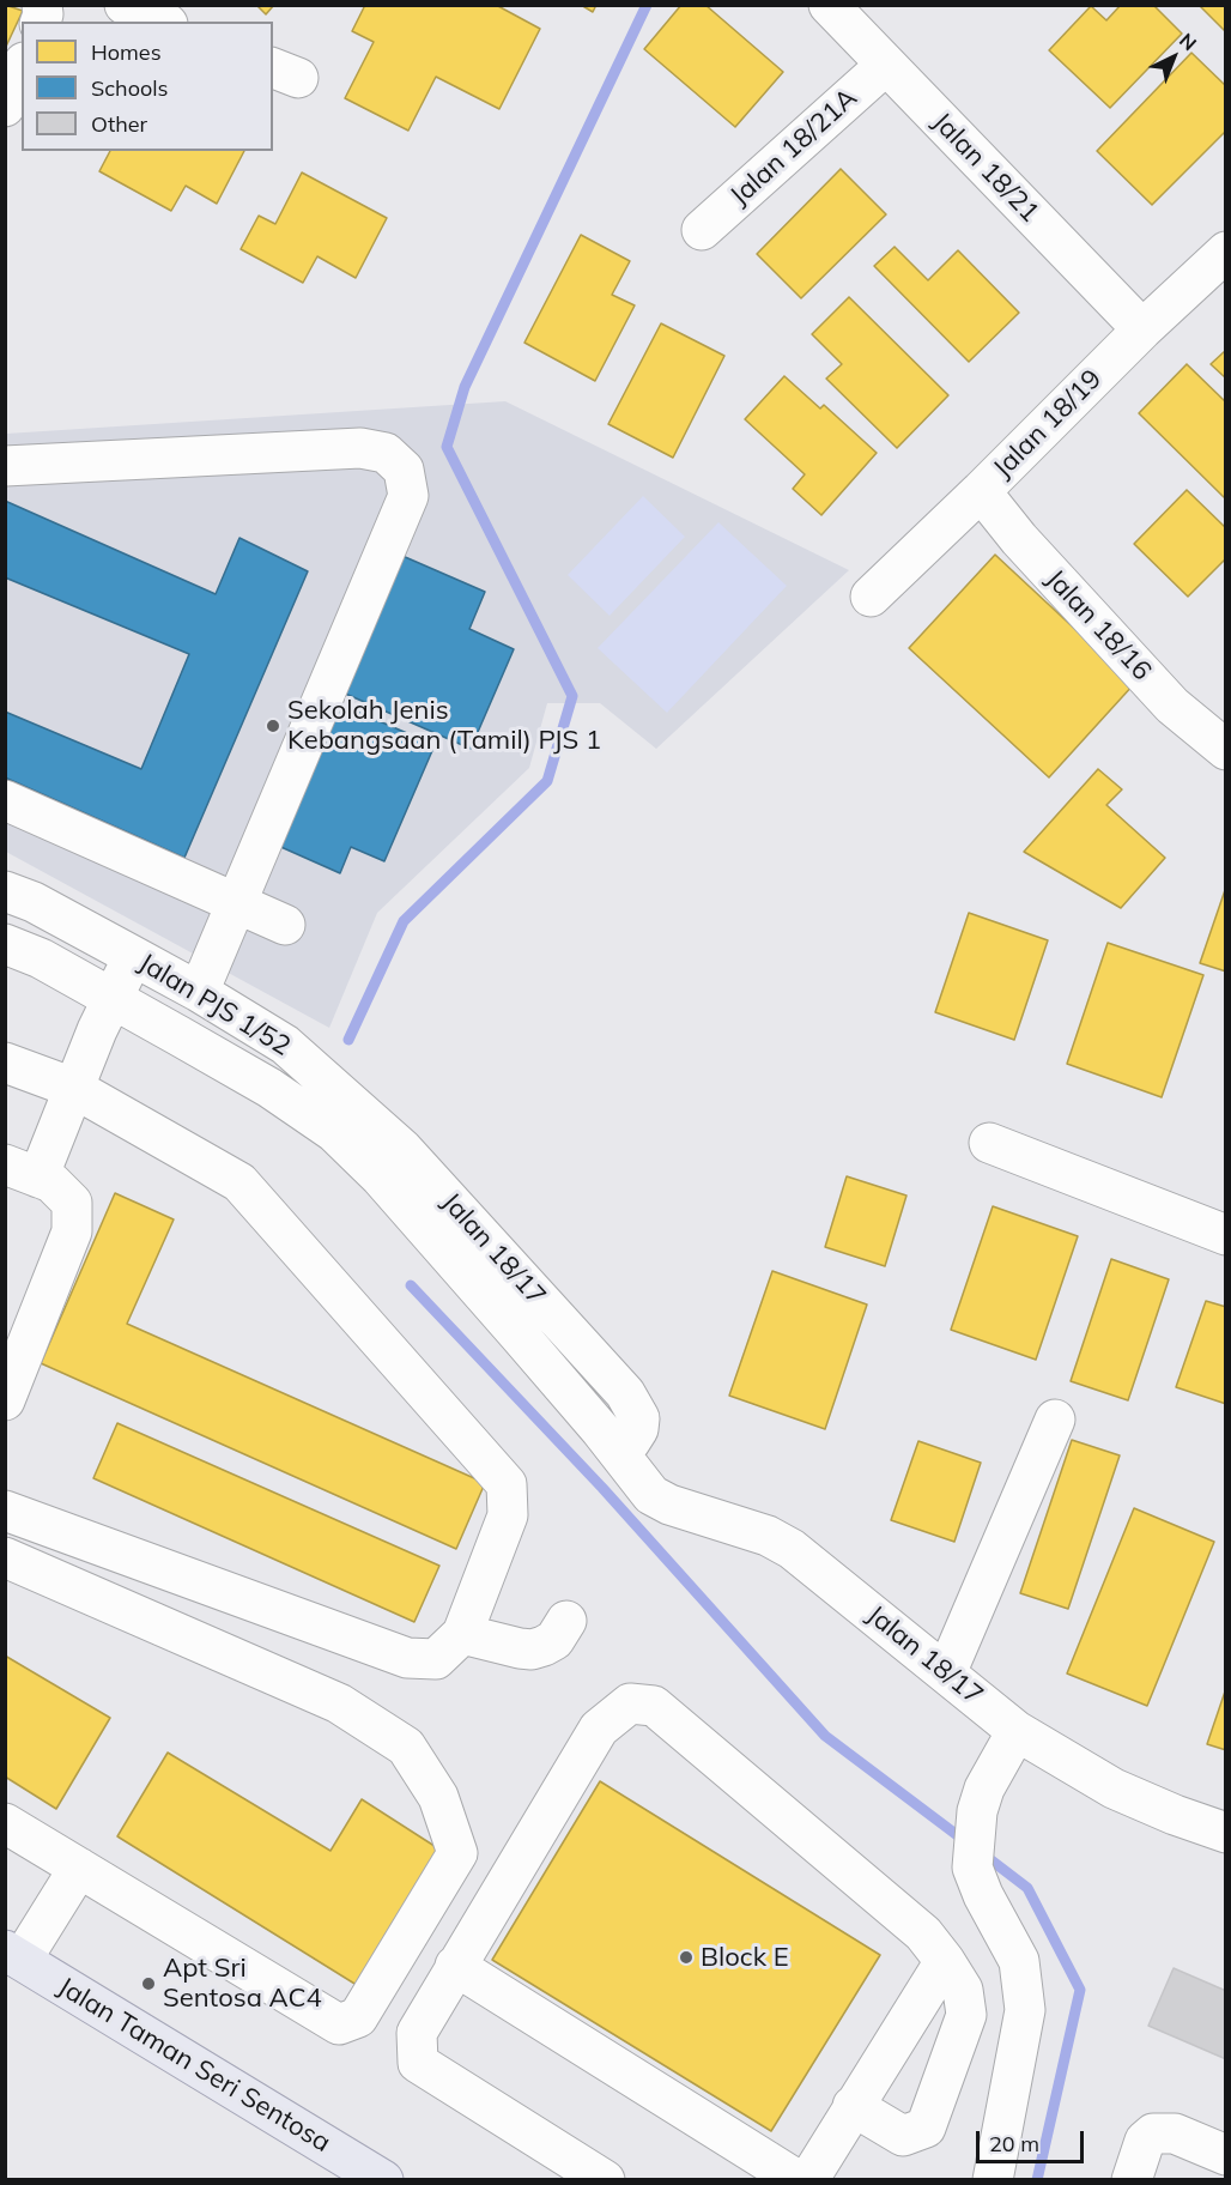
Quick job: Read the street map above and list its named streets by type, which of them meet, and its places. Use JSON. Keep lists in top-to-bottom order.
{
  "streets": {
    "main road": ["Jalan Taman Seri Sentosa"],
    "street": [
      "Jalan 18/21A",
      "Jalan 18/21",
      "Jalan 18/19",
      "Jalan 18/16",
      "Jalan PJS 1/52",
      "Jalan 18/17"
    ]
  },
  "crossings": [
    ["Jalan 18/21A", "Jalan 18/21"],
    ["Jalan 18/21", "Jalan 18/19"],
    ["Jalan 18/19", "Jalan 18/16"],
    ["Jalan PJS 1/52", "Jalan 18/17"]
  ],
  "places": ["Sekolah Jenis Kebangsaan (Tamil) PJS 1", "Block E", "Apt Sri Sentosa AC4"],
  "legend": ["Homes", "Schools", "Other"],
  "scale_bar": "20 m",
  "north": "top right"
}
